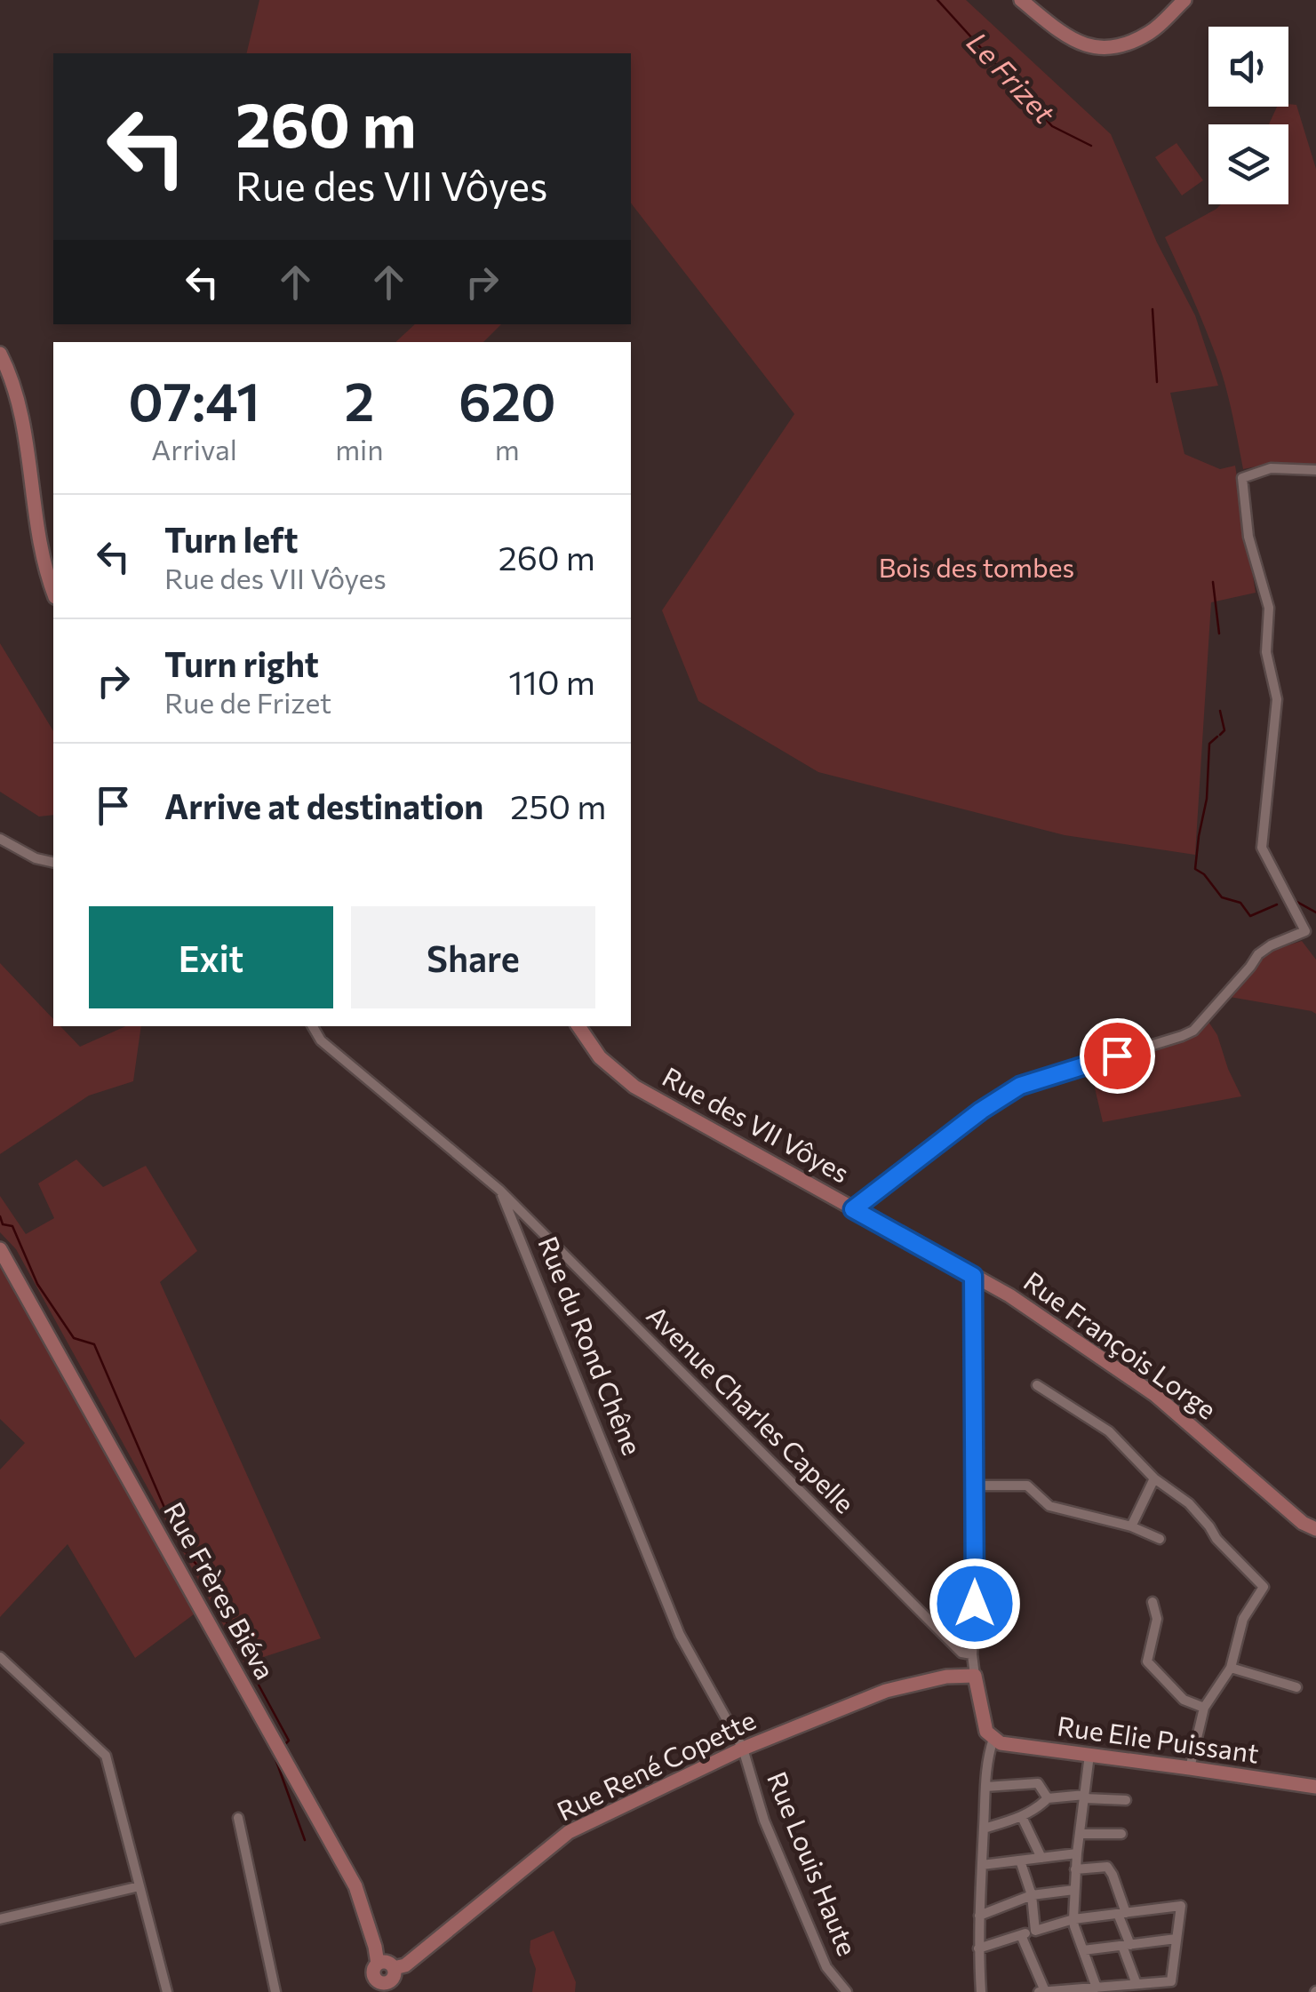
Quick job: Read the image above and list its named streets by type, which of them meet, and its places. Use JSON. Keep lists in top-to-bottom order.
{
  "streets": {
    "street": [
      "Rue des VII Vôyes",
      "Rue du Rond Chêne",
      "Rue François Lorge",
      "Avenue Charles Capelle",
      "Rue Frères Biéva",
      "Rue Elie Puissant",
      "Rue René Copette",
      "Rue Louis Haute"
    ]
  },
  "crossings": [
    ["Rue des VII Vôyes", "Rue François Lorge"],
    ["Rue du Rond Chêne", "Avenue Charles Capelle"],
    ["Rue du Rond Chêne", "Rue René Copette"],
    ["Rue du Rond Chêne", "Rue Louis Haute"],
    ["Rue Frères Biéva", "Rue René Copette"],
    ["Rue René Copette", "Rue Louis Haute"]
  ],
  "water": ["Le Frizet"],
  "parks": ["Bois des tombes"],
  "page": {
    "turn": ["260 m", "Rue des VII Vôyes"],
    "eta": [
      "07:41",
      "Arrival",
      "2",
      "min",
      "620",
      "m"
    ],
    "list": [
      {
        "name": "Turn left",
        "note": "Rue des VII Vôyes",
        "value": "260 m"
      },
      {
        "name": "Turn right",
        "note": "Rue de Frizet",
        "value": "110 m"
      },
      {
        "name": "Arrive at destination",
        "value": "250 m"
      }
    ],
    "buttons": ["Exit", "Share"]
  }
}
